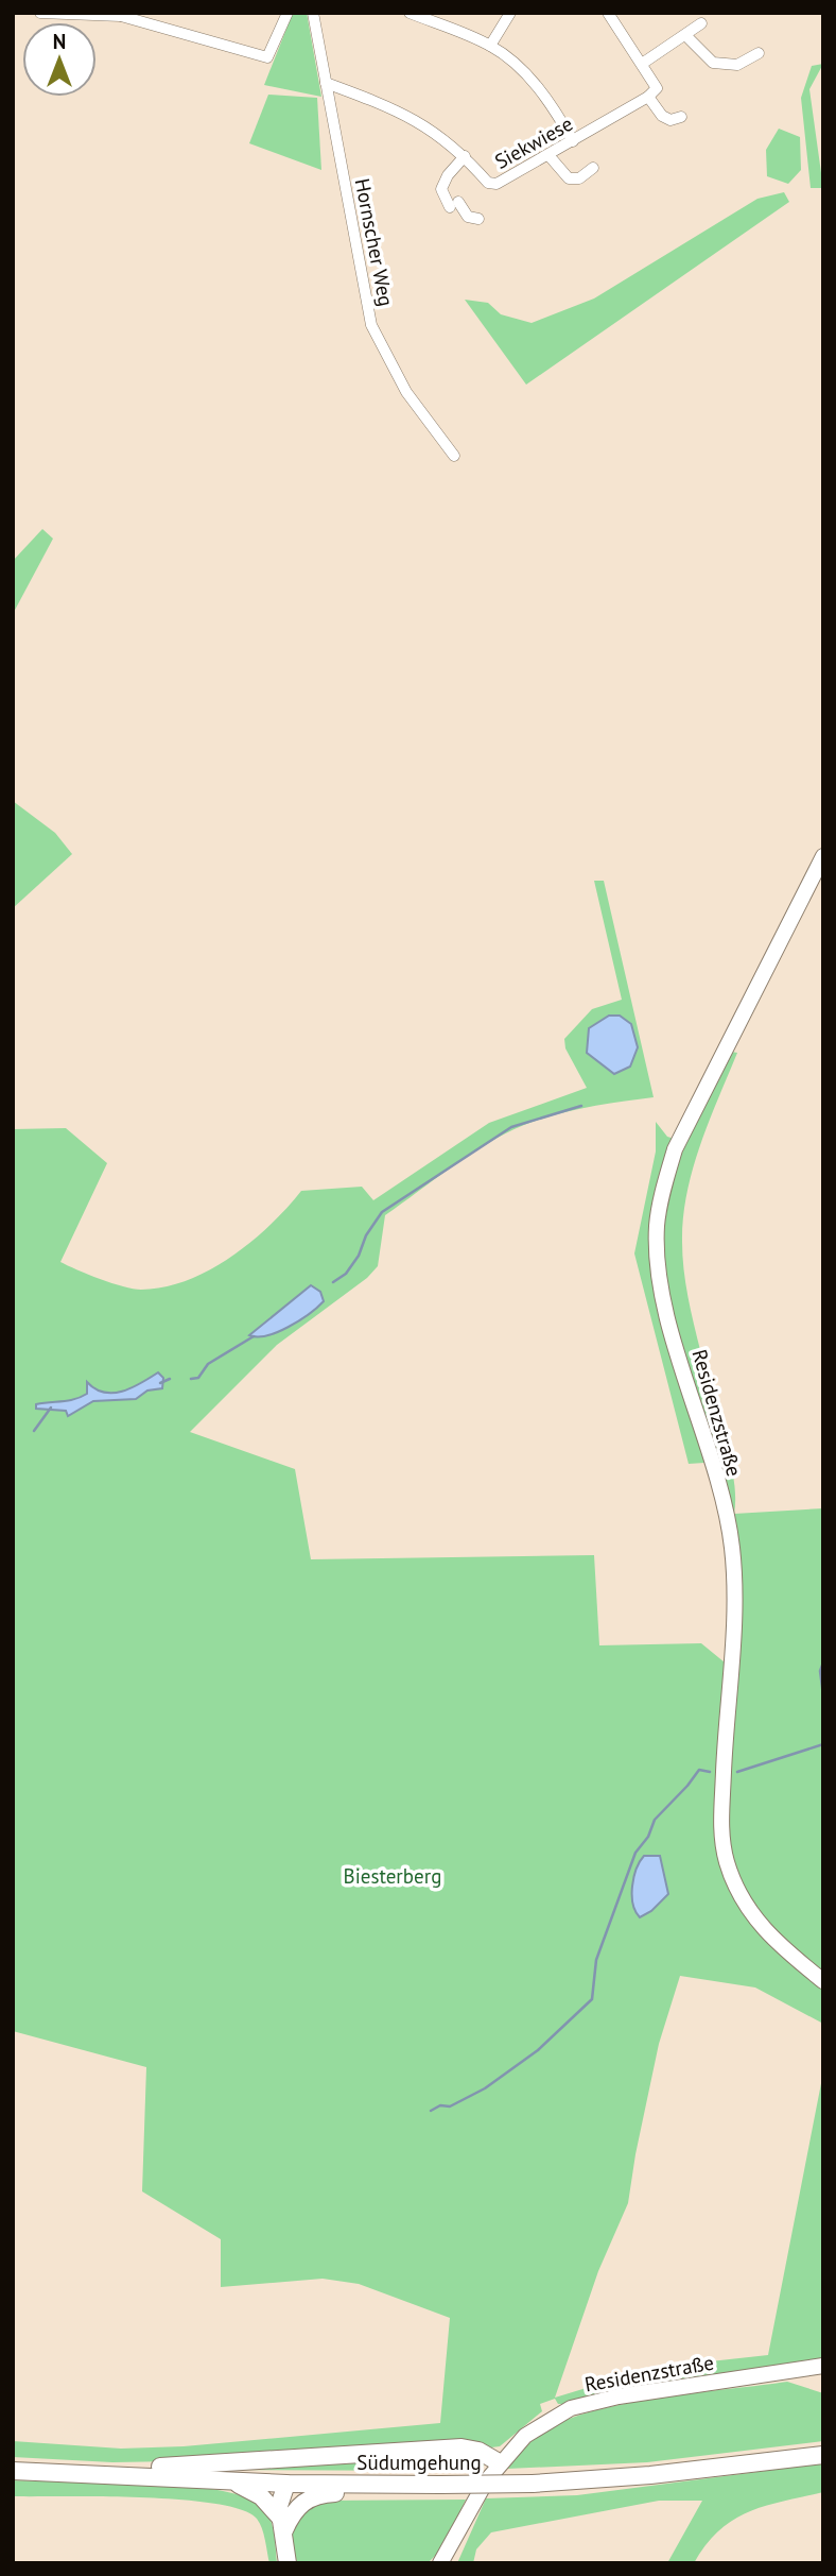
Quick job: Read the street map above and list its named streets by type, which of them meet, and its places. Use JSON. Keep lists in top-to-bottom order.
{
  "streets": {
    "main road": ["Residenzstraße", "Südumgehung"],
    "street": ["Siekwiese", "Hornscher Weg"]
  },
  "crossings": [
    ["Siekwiese", "Hornscher Weg"]
  ],
  "parks": ["Biesterberg"],
  "north": "top"
}
